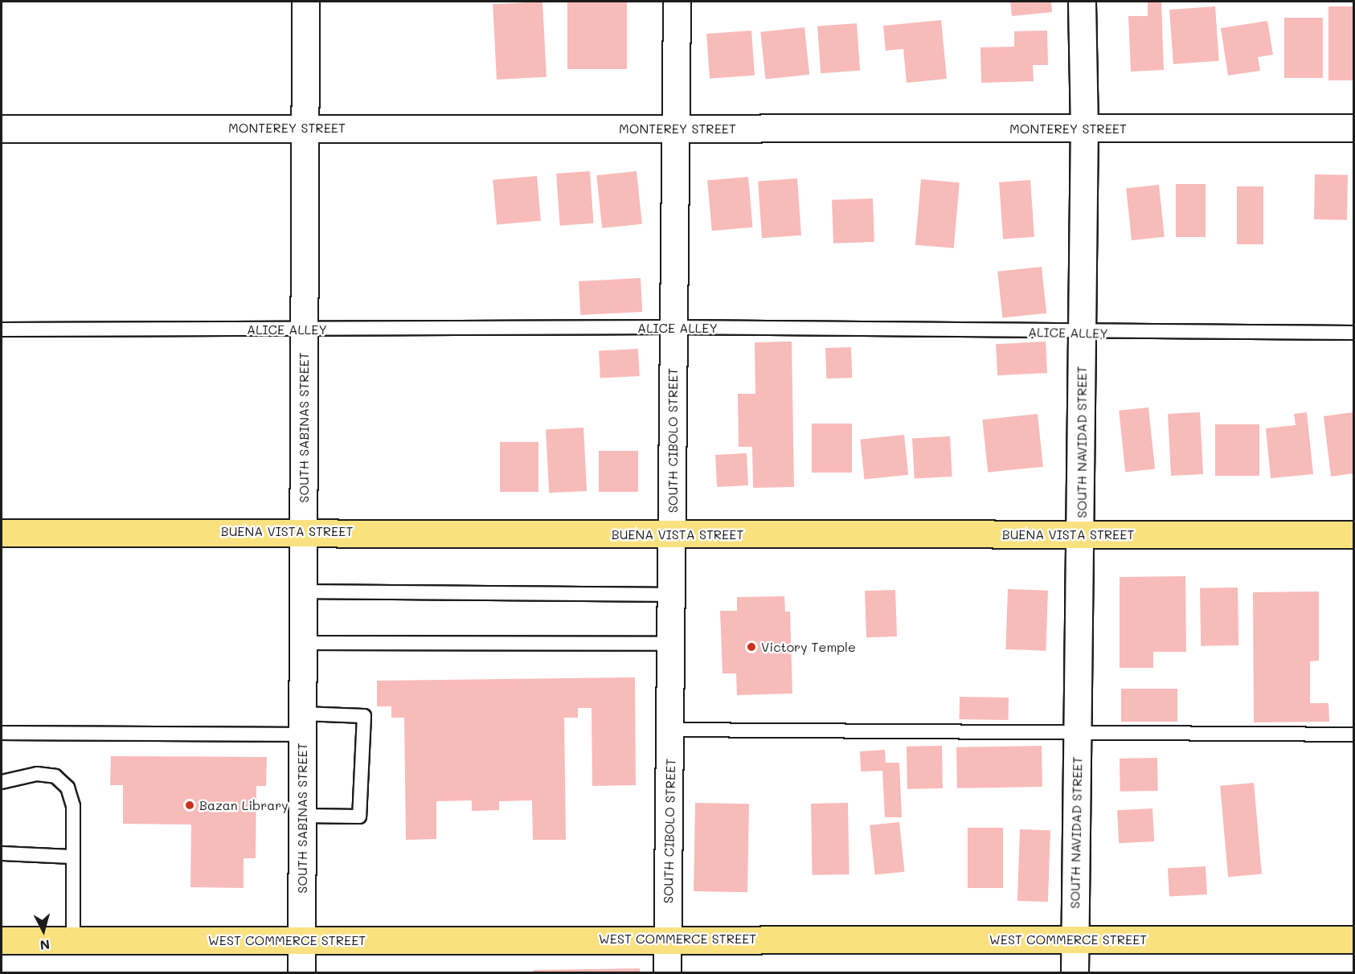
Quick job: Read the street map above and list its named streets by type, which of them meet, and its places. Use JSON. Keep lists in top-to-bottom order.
{
  "streets": {
    "main road": ["BUENA VISTA STREET", "WEST COMMERCE STREET"],
    "street": [
      "MONTEREY STREET",
      "SOUTH SABINAS STREET",
      "SOUTH CIBOLO STREET",
      "SOUTH NAVIDAD STREET"
    ],
    "lane": ["ALICE ALLEY"]
  },
  "crossings": [
    ["MONTEREY STREET", "SOUTH SABINAS STREET"],
    ["MONTEREY STREET", "SOUTH CIBOLO STREET"],
    ["MONTEREY STREET", "SOUTH NAVIDAD STREET"],
    ["ALICE ALLEY", "SOUTH SABINAS STREET"],
    ["ALICE ALLEY", "SOUTH CIBOLO STREET"],
    ["ALICE ALLEY", "SOUTH NAVIDAD STREET"],
    ["SOUTH SABINAS STREET", "BUENA VISTA STREET"],
    ["SOUTH SABINAS STREET", "WEST COMMERCE STREET"],
    ["SOUTH CIBOLO STREET", "BUENA VISTA STREET"],
    ["SOUTH CIBOLO STREET", "WEST COMMERCE STREET"],
    ["SOUTH NAVIDAD STREET", "BUENA VISTA STREET"],
    ["SOUTH NAVIDAD STREET", "WEST COMMERCE STREET"]
  ],
  "places": ["Victory Temple", "Bazan Library"],
  "north": "bottom"
}
